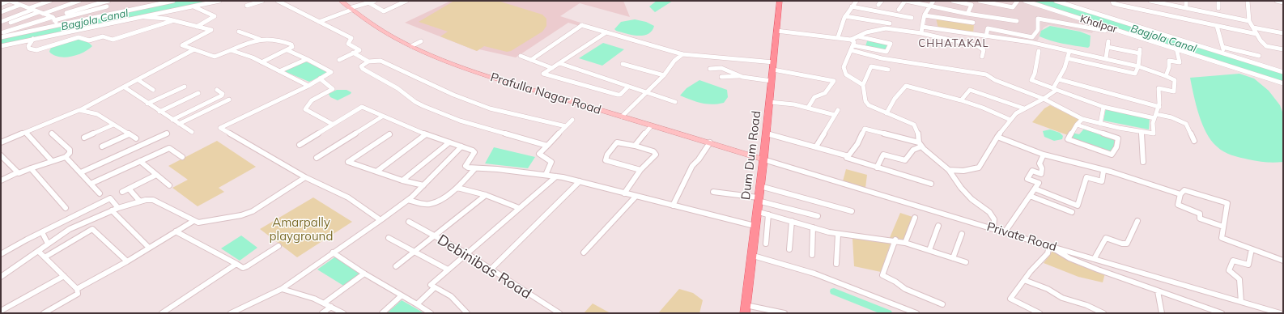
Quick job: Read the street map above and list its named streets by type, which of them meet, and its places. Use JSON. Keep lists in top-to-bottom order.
{
  "streets": {
    "main road": ["Dum Dum Road"],
    "street": [
      "Khalpar",
      "Prafulla Nagar Road",
      "Private Road",
      "Debinibas Road"
    ]
  },
  "crossings": [
    ["Prafulla Nagar Road", "Dum Dum Road"],
    ["Prafulla Nagar Road", "Private Road"],
    ["Dum Dum Road", "Private Road"]
  ],
  "districts": ["CHHATAKAL"],
  "water": ["Bagjola Canal"],
  "parks": ["Amarpally playground"]
}
